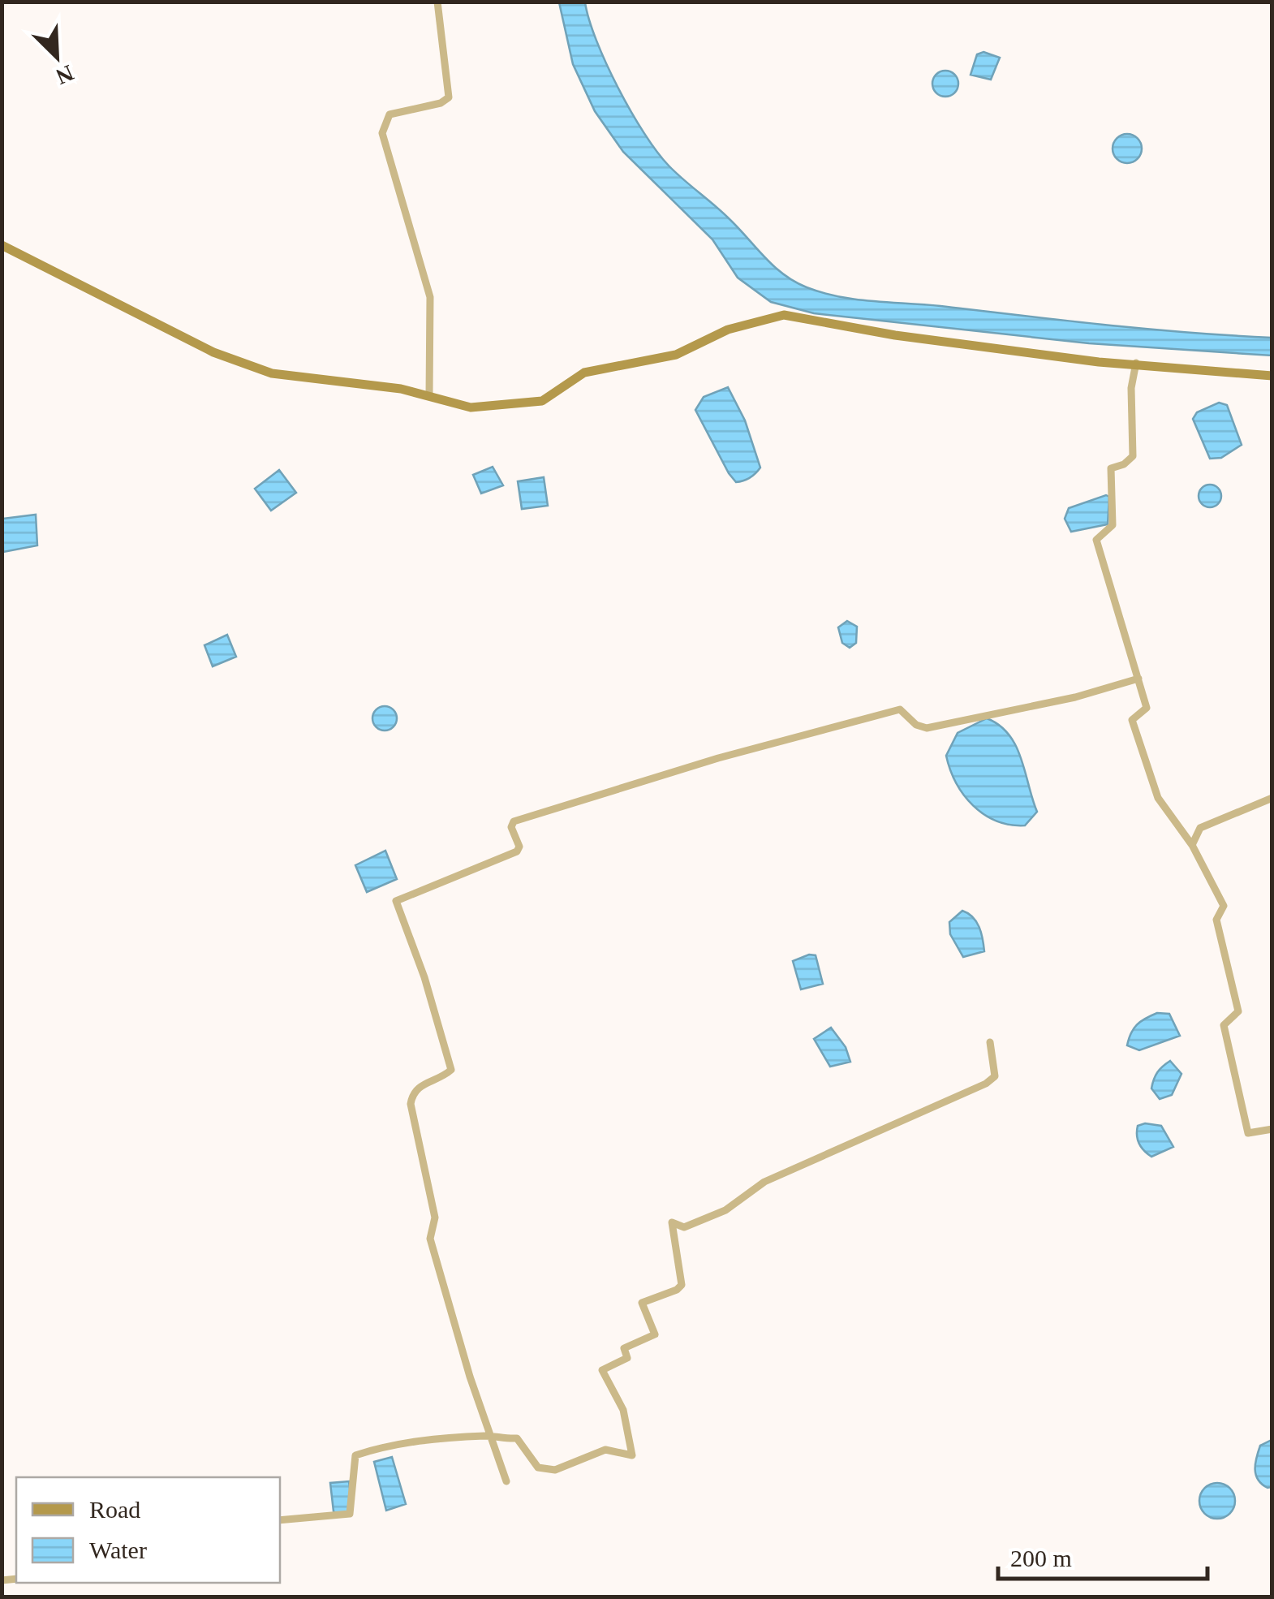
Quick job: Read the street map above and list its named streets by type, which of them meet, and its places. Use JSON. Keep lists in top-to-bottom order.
{
  "legend": ["Road", "Water"],
  "scale_bar": "200 m",
  "north": "bottom right"
}
